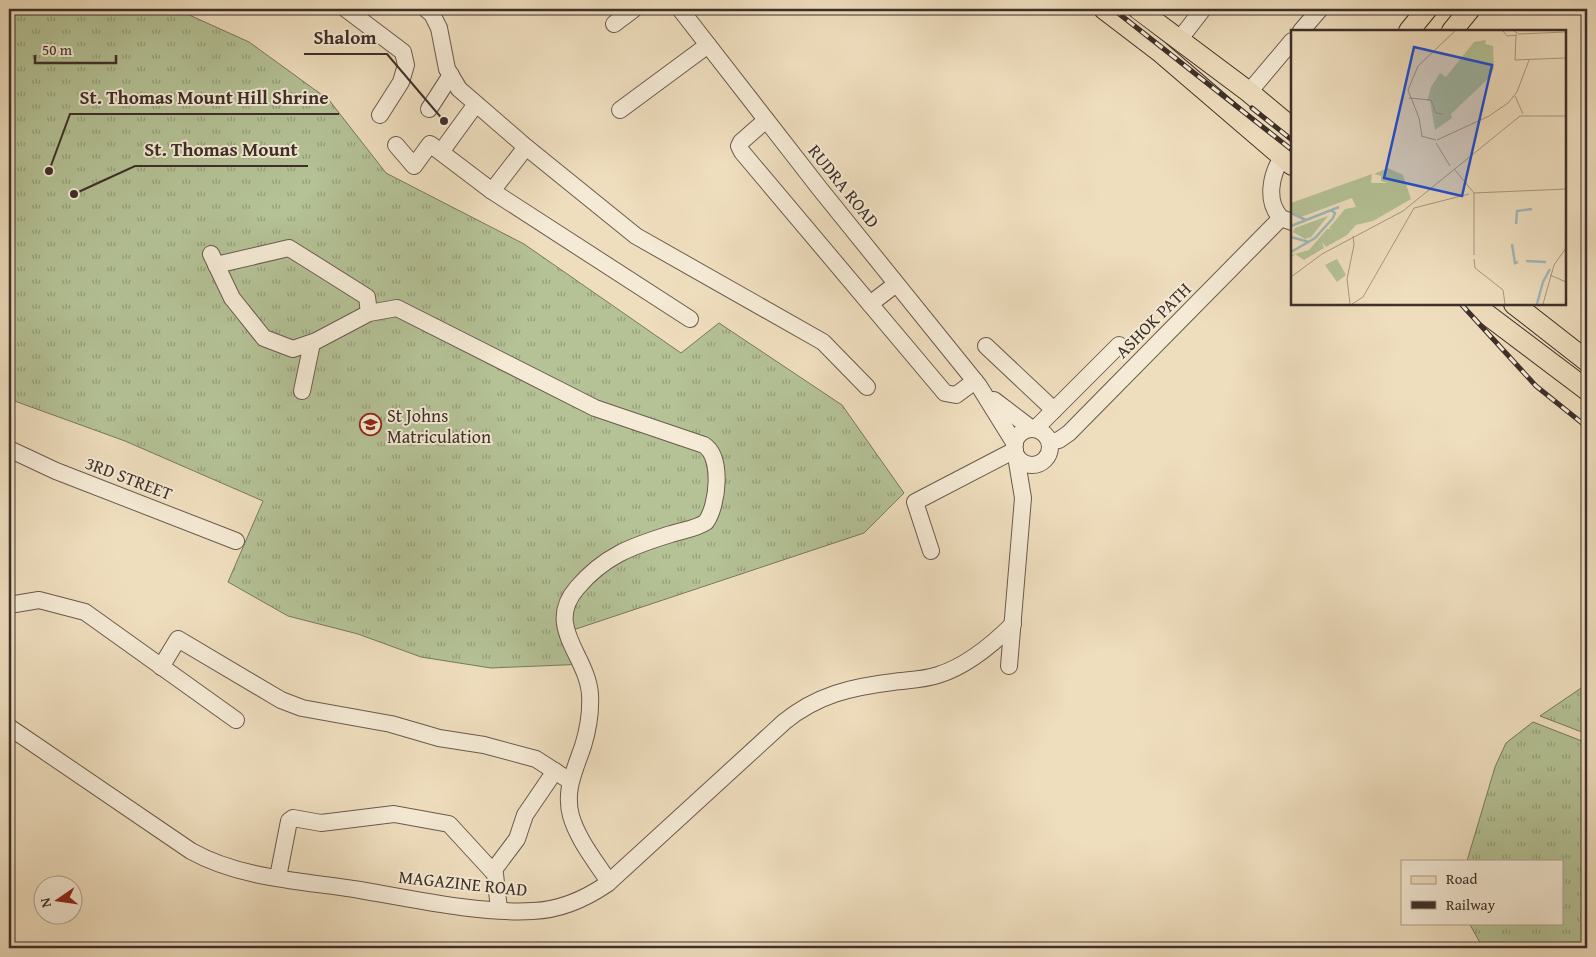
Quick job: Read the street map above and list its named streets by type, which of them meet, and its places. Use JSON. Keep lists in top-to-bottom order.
{
  "streets": {
    "street": [
      "RUDRA ROAD",
      "ASHOK PATH",
      "3RD STREET",
      "MAGAZINE ROAD"
    ]
  },
  "crossings": [
    ["RUDRA ROAD", "ASHOK PATH"]
  ],
  "places": {
    "other": ["Shalom", "St. Thomas Mount Hill Shrine", "St. Thomas Mount"],
    "school or university": ["St Johns Matriculation"]
  },
  "legend": ["Road", "Railway"],
  "scale_bar": "50 m",
  "north": "left"
}
